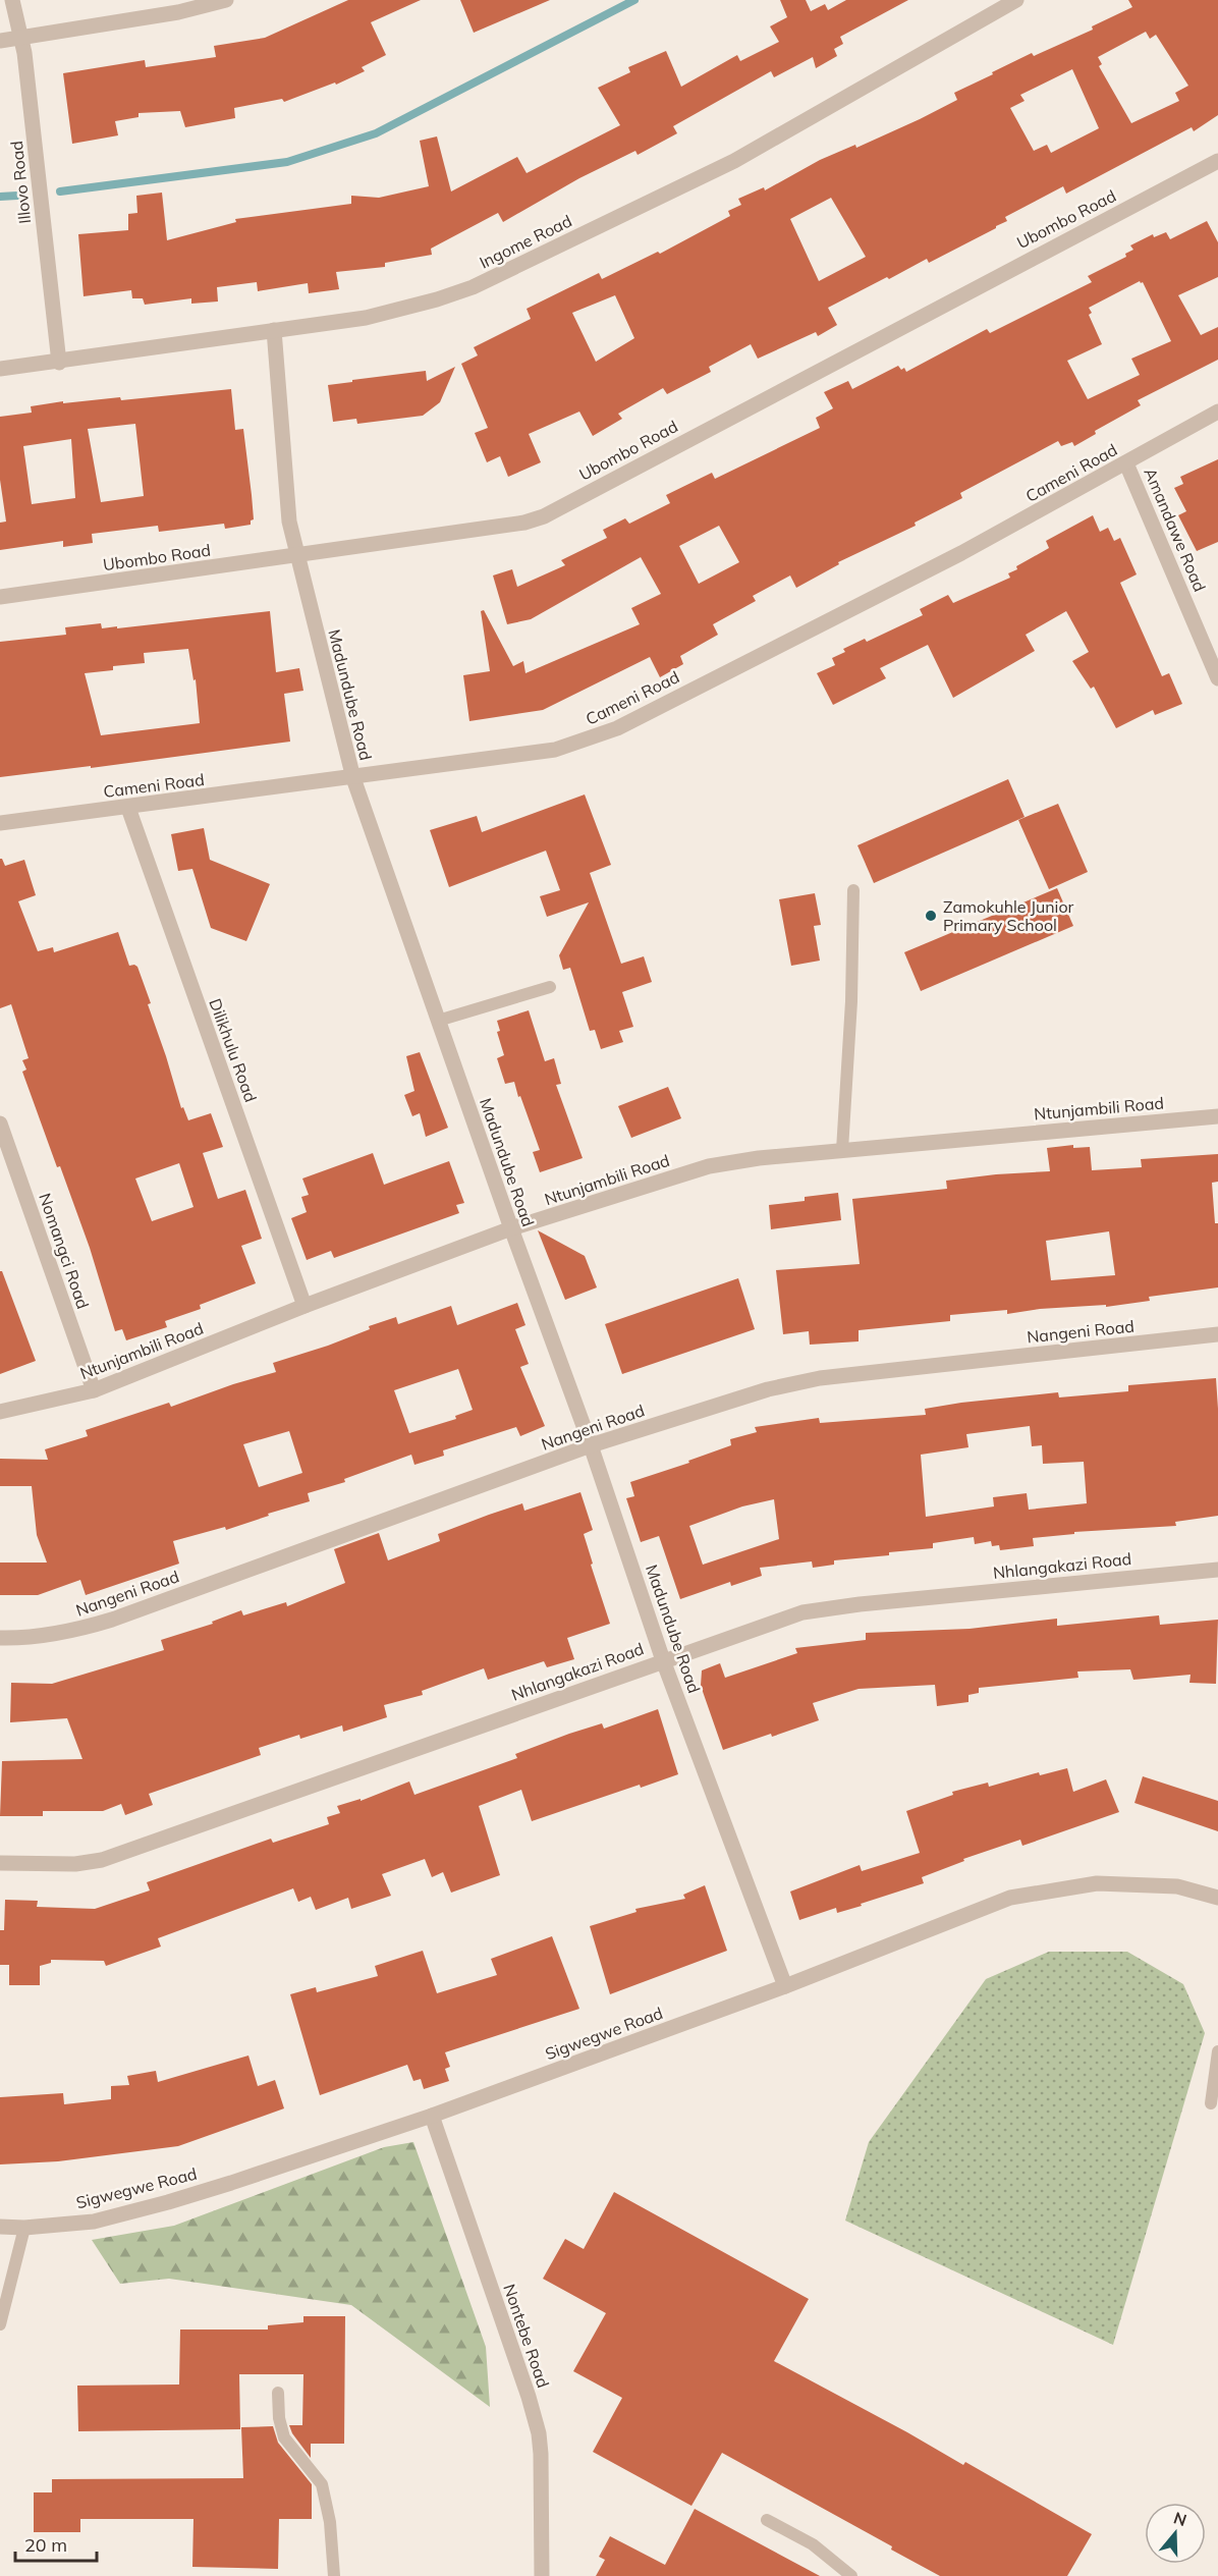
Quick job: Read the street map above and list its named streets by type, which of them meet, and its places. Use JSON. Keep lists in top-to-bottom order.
{
  "streets": {
    "street": [
      "Illovo Road",
      "Ubombo Road",
      "Ingome Road",
      "Cameni Road",
      "Amandawe Road",
      "Madundube Road",
      "Dilikhulu Road",
      "Ntunjambili Road",
      "Nomangci Road",
      "Nangeni Road",
      "Nhlangakazi Road",
      "Sigwegwe Road",
      "Nontebe Road"
    ]
  },
  "crossings": [
    ["Illovo Road", "Ingome Road"],
    ["Ubombo Road", "Madundube Road"],
    ["Ingome Road", "Madundube Road"],
    ["Cameni Road", "Amandawe Road"],
    ["Cameni Road", "Madundube Road"],
    ["Cameni Road", "Dilikhulu Road"],
    ["Madundube Road", "Ntunjambili Road"],
    ["Madundube Road", "Nangeni Road"],
    ["Madundube Road", "Nhlangakazi Road"],
    ["Madundube Road", "Sigwegwe Road"],
    ["Dilikhulu Road", "Ntunjambili Road"],
    ["Ntunjambili Road", "Nomangci Road"],
    ["Sigwegwe Road", "Nontebe Road"]
  ],
  "places": ["Zamokuhle Junior Primary School"],
  "scale_bar": "20 m",
  "north": "top"
}
